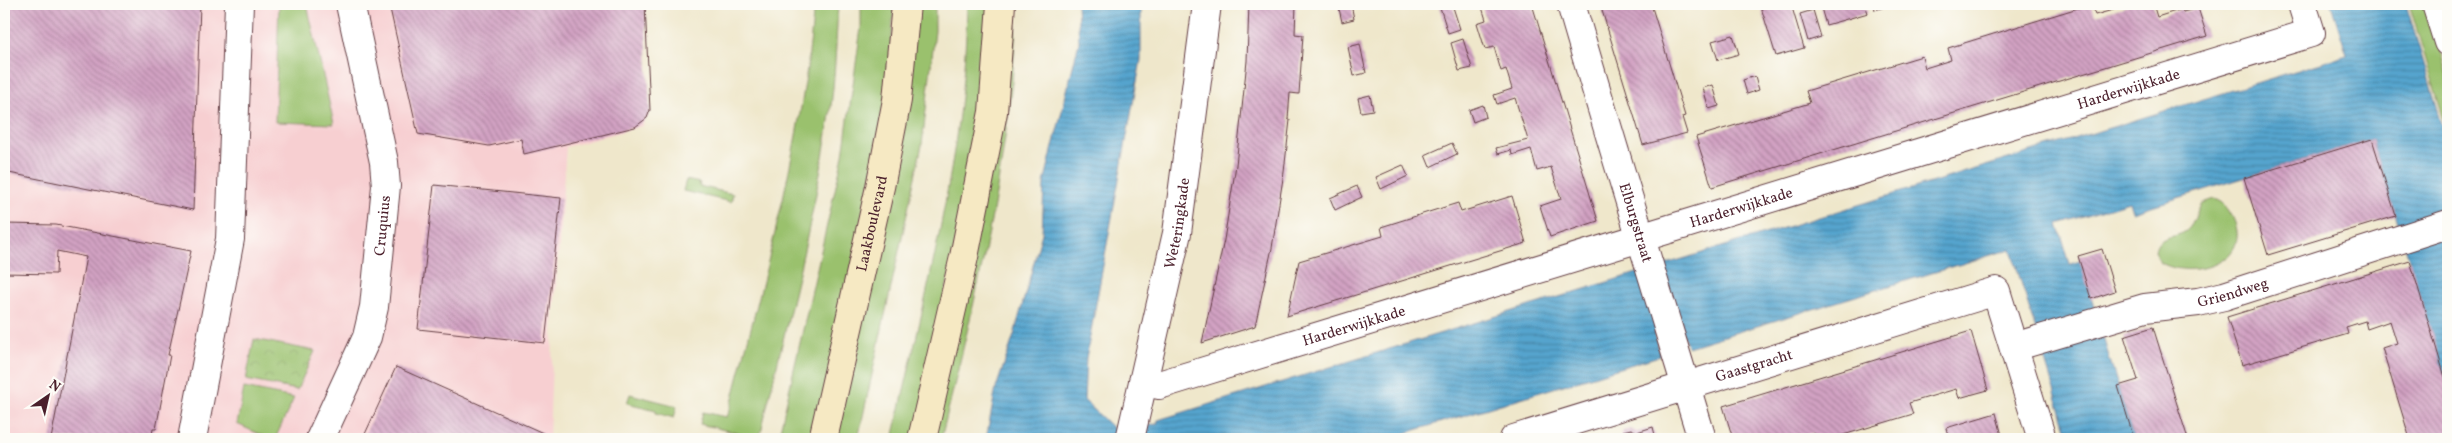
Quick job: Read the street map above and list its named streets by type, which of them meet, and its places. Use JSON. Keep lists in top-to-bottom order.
{
  "streets": {
    "main road": ["Laakboulevard"],
    "street": [
      "Harderwijkkade",
      "Elburgstraat",
      "Weteringkade",
      "Cruquius",
      "Griendweg",
      "Gaastgracht"
    ]
  },
  "crossings": [
    ["Harderwijkkade", "Elburgstraat"],
    ["Harderwijkkade", "Weteringkade"],
    ["Elburgstraat", "Gaastgracht"],
    ["Griendweg", "Gaastgracht"]
  ],
  "north": "top right"
}
